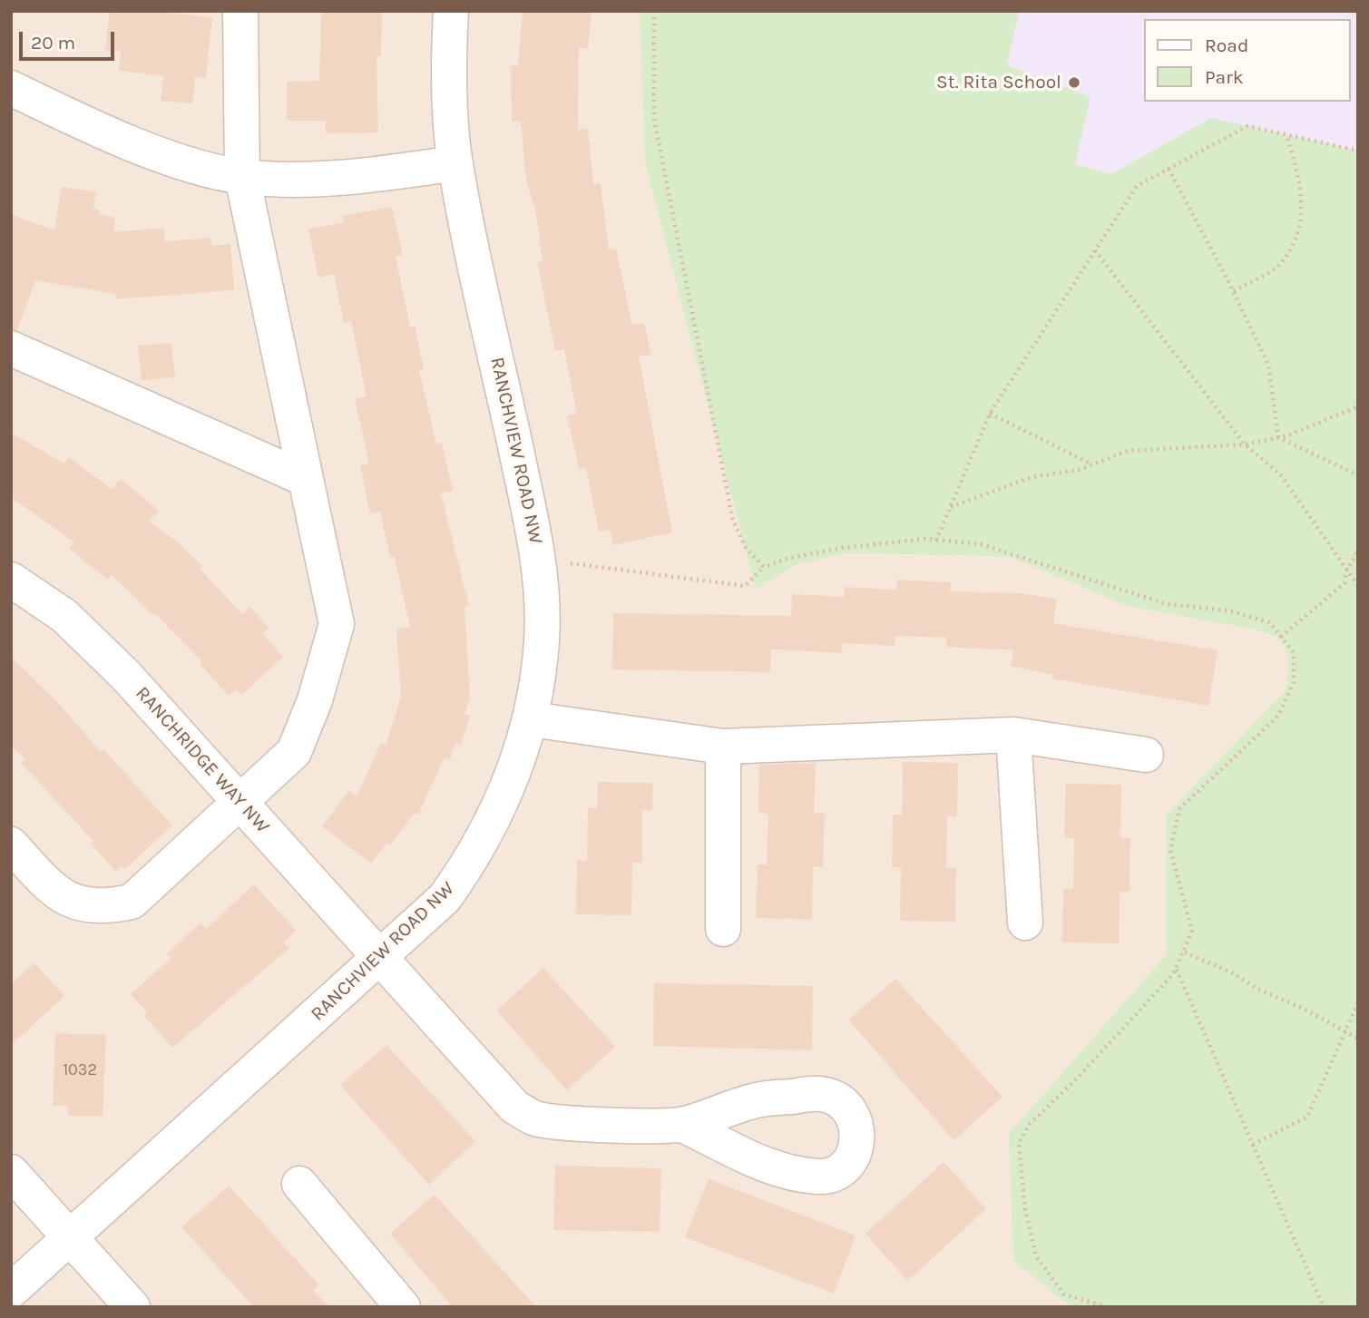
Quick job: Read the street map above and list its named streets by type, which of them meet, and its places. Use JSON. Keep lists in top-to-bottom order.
{
  "streets": {
    "street": ["RANCHVIEW ROAD NW", "RANCHRIDGE WAY NW"]
  },
  "crossings": [
    ["RANCHVIEW ROAD NW", "RANCHRIDGE WAY NW"]
  ],
  "places": ["St. Rita School"],
  "house_numbers": ["1032"],
  "legend": ["Road", "Park"],
  "scale_bar": "20 m"
}
